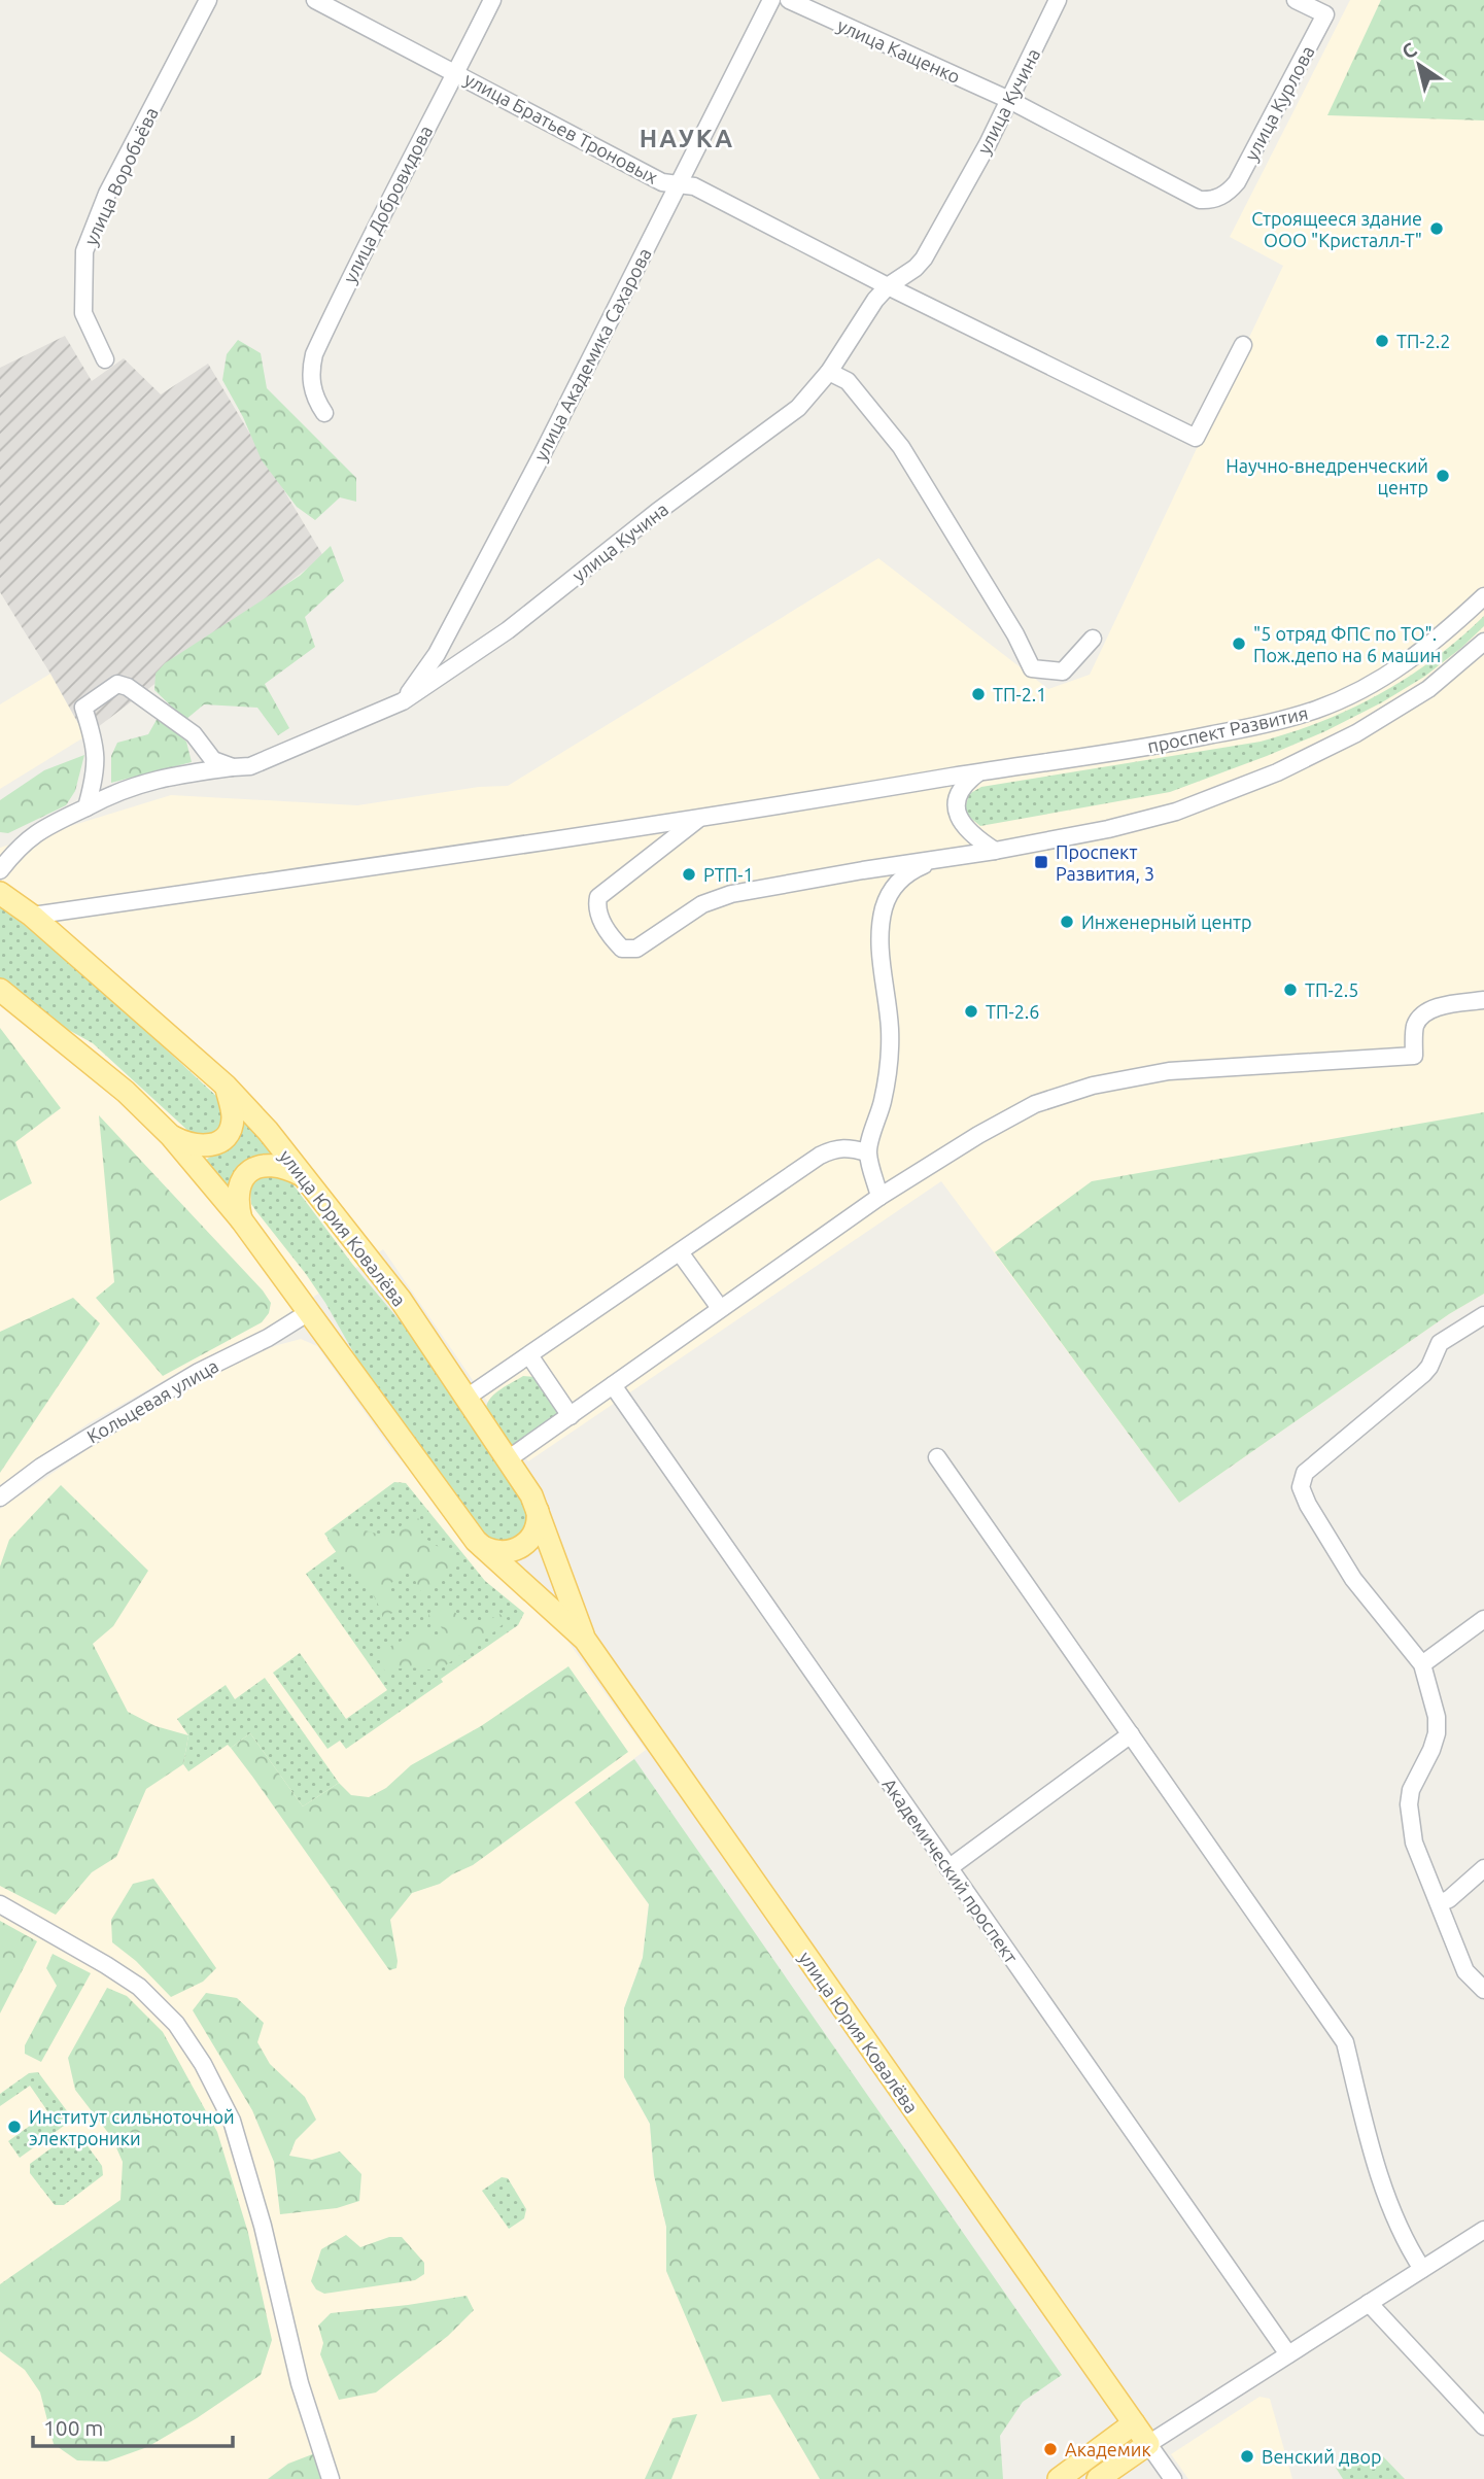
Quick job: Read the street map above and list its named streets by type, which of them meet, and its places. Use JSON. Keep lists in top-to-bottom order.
{
  "streets": {
    "main road": ["улица Юрия Ковалёва"],
    "street": [
      "улица Кащенко",
      "улица Кучина",
      "улица Курлова",
      "улица Братьев Троновых",
      "улица Воробьёва",
      "улица Добровидова",
      "улица Академика Сахарова",
      "проспект Развития",
      "Кольцевая улица",
      "Академический проспект"
    ]
  },
  "crossings": [
    ["улица Кащенко", "улица Кучина"],
    ["улица Кащенко", "улица Курлова"],
    ["улица Кучина", "улица Братьев Троновых"],
    ["улица Кучина", "улица Академика Сахарова"],
    ["улица Братьев Троновых", "улица Добровидова"],
    ["улица Братьев Троновых", "улица Академика Сахарова"],
    ["проспект Развития", "улица Юрия Ковалёва"],
    ["улица Юрия Ковалёва", "Кольцевая улица"]
  ],
  "districts": ["НАУКА"],
  "places": {
    "other": [
      "Строящееся здание ООО \"Кристалл-Т\"",
      "ТП-2.2",
      "Научно-внедренческий центр",
      "\"5 отряд ФПС по ТО\". Пож.депо на 6 машин",
      "ТП-2.1",
      "РТП-1",
      "Инженерный центр",
      "ТП-2.5",
      "ТП-2.6",
      "Институт сильноточной электроники",
      "Академик",
      "Венский двор"
    ],
    "transit": ["Проспект Развития, 3"]
  },
  "scale_bar": "100 m",
  "north": "top left"
}
